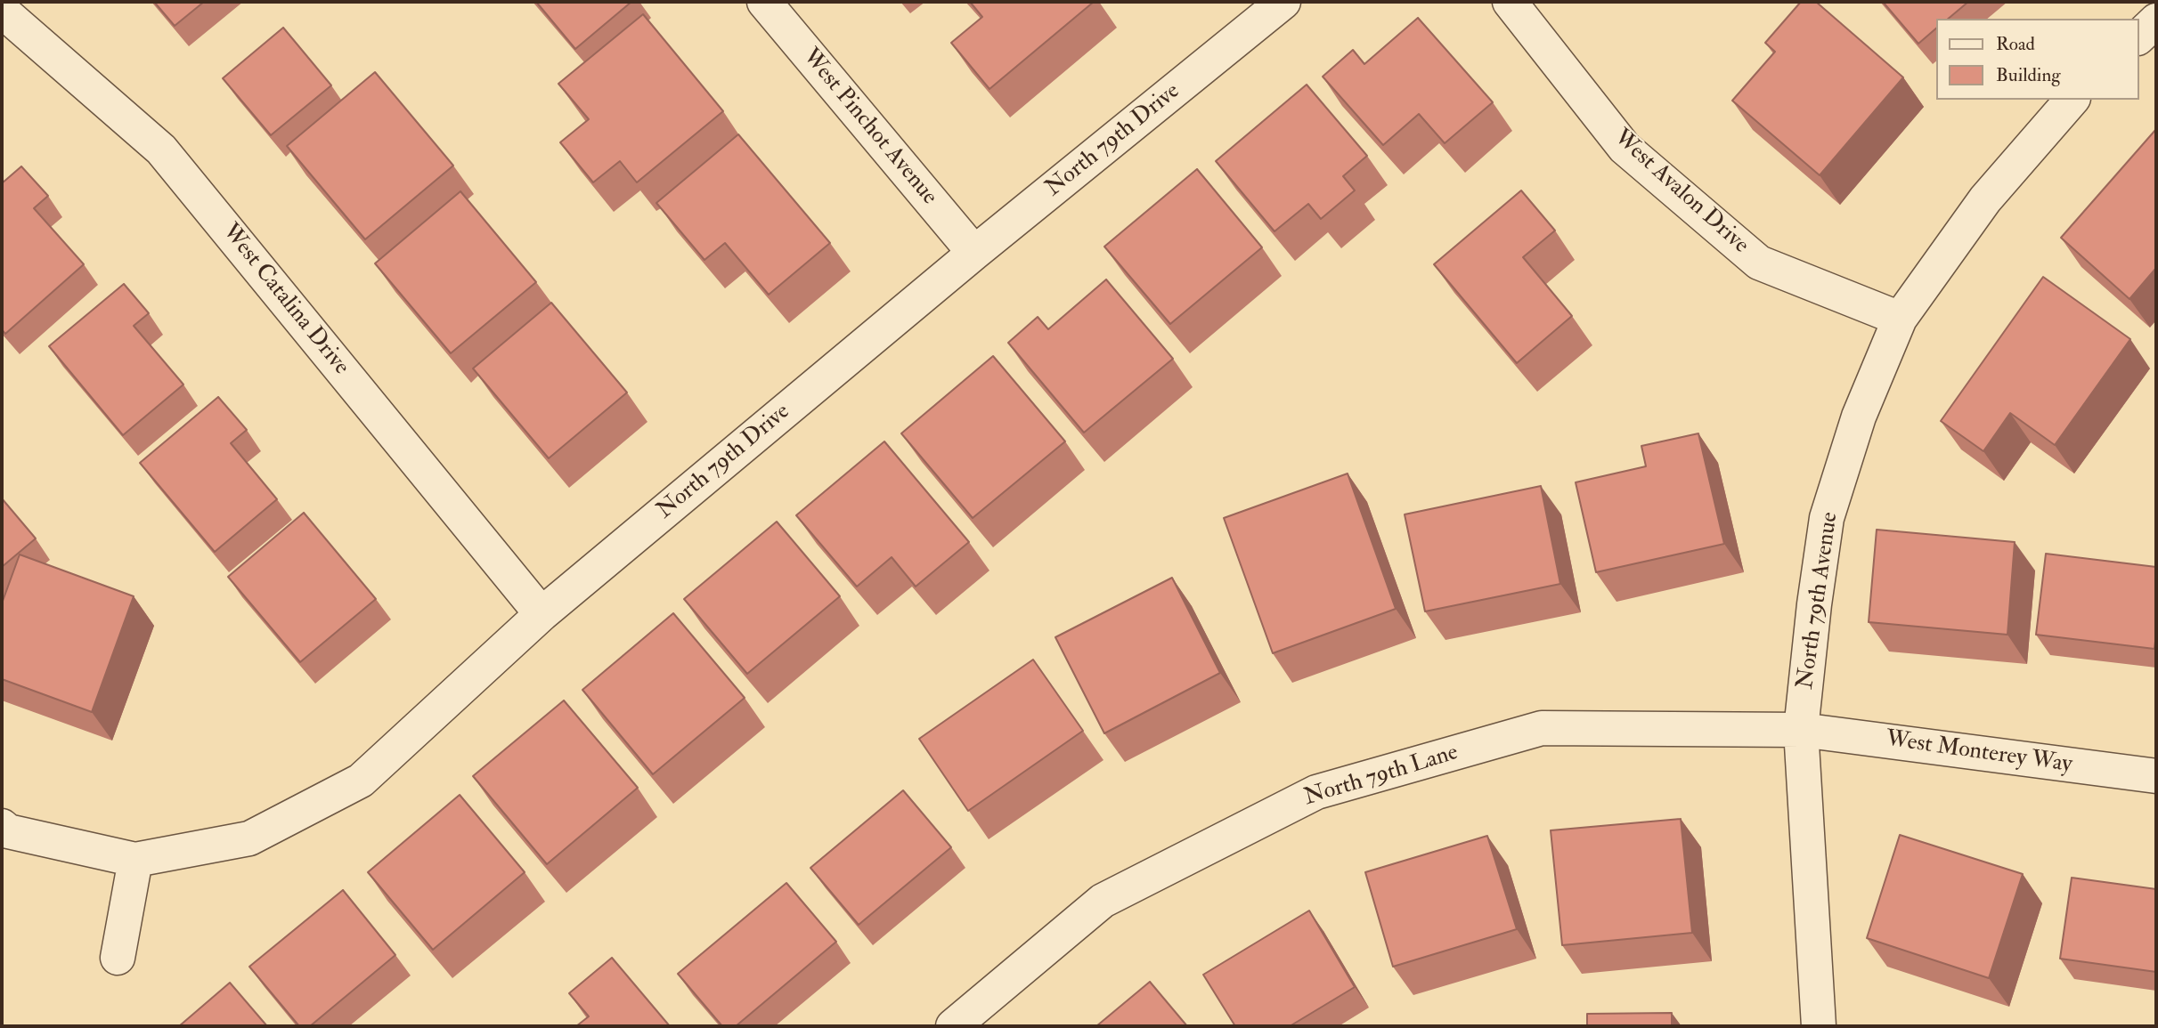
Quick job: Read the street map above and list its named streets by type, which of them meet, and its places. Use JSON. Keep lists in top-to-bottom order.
{
  "streets": {
    "street": [
      "West Pinchot Avenue",
      "North 79th Drive",
      "West Avalon Drive",
      "West Catalina Drive",
      "North 79th Avenue",
      "West Monterey Way",
      "North 79th Lane"
    ]
  },
  "crossings": [
    ["West Pinchot Avenue", "North 79th Drive"],
    ["North 79th Drive", "West Catalina Drive"],
    ["West Avalon Drive", "North 79th Avenue"],
    ["North 79th Avenue", "West Monterey Way"],
    ["North 79th Avenue", "North 79th Lane"],
    ["West Monterey Way", "North 79th Lane"]
  ],
  "legend": ["Road", "Building"]
}
